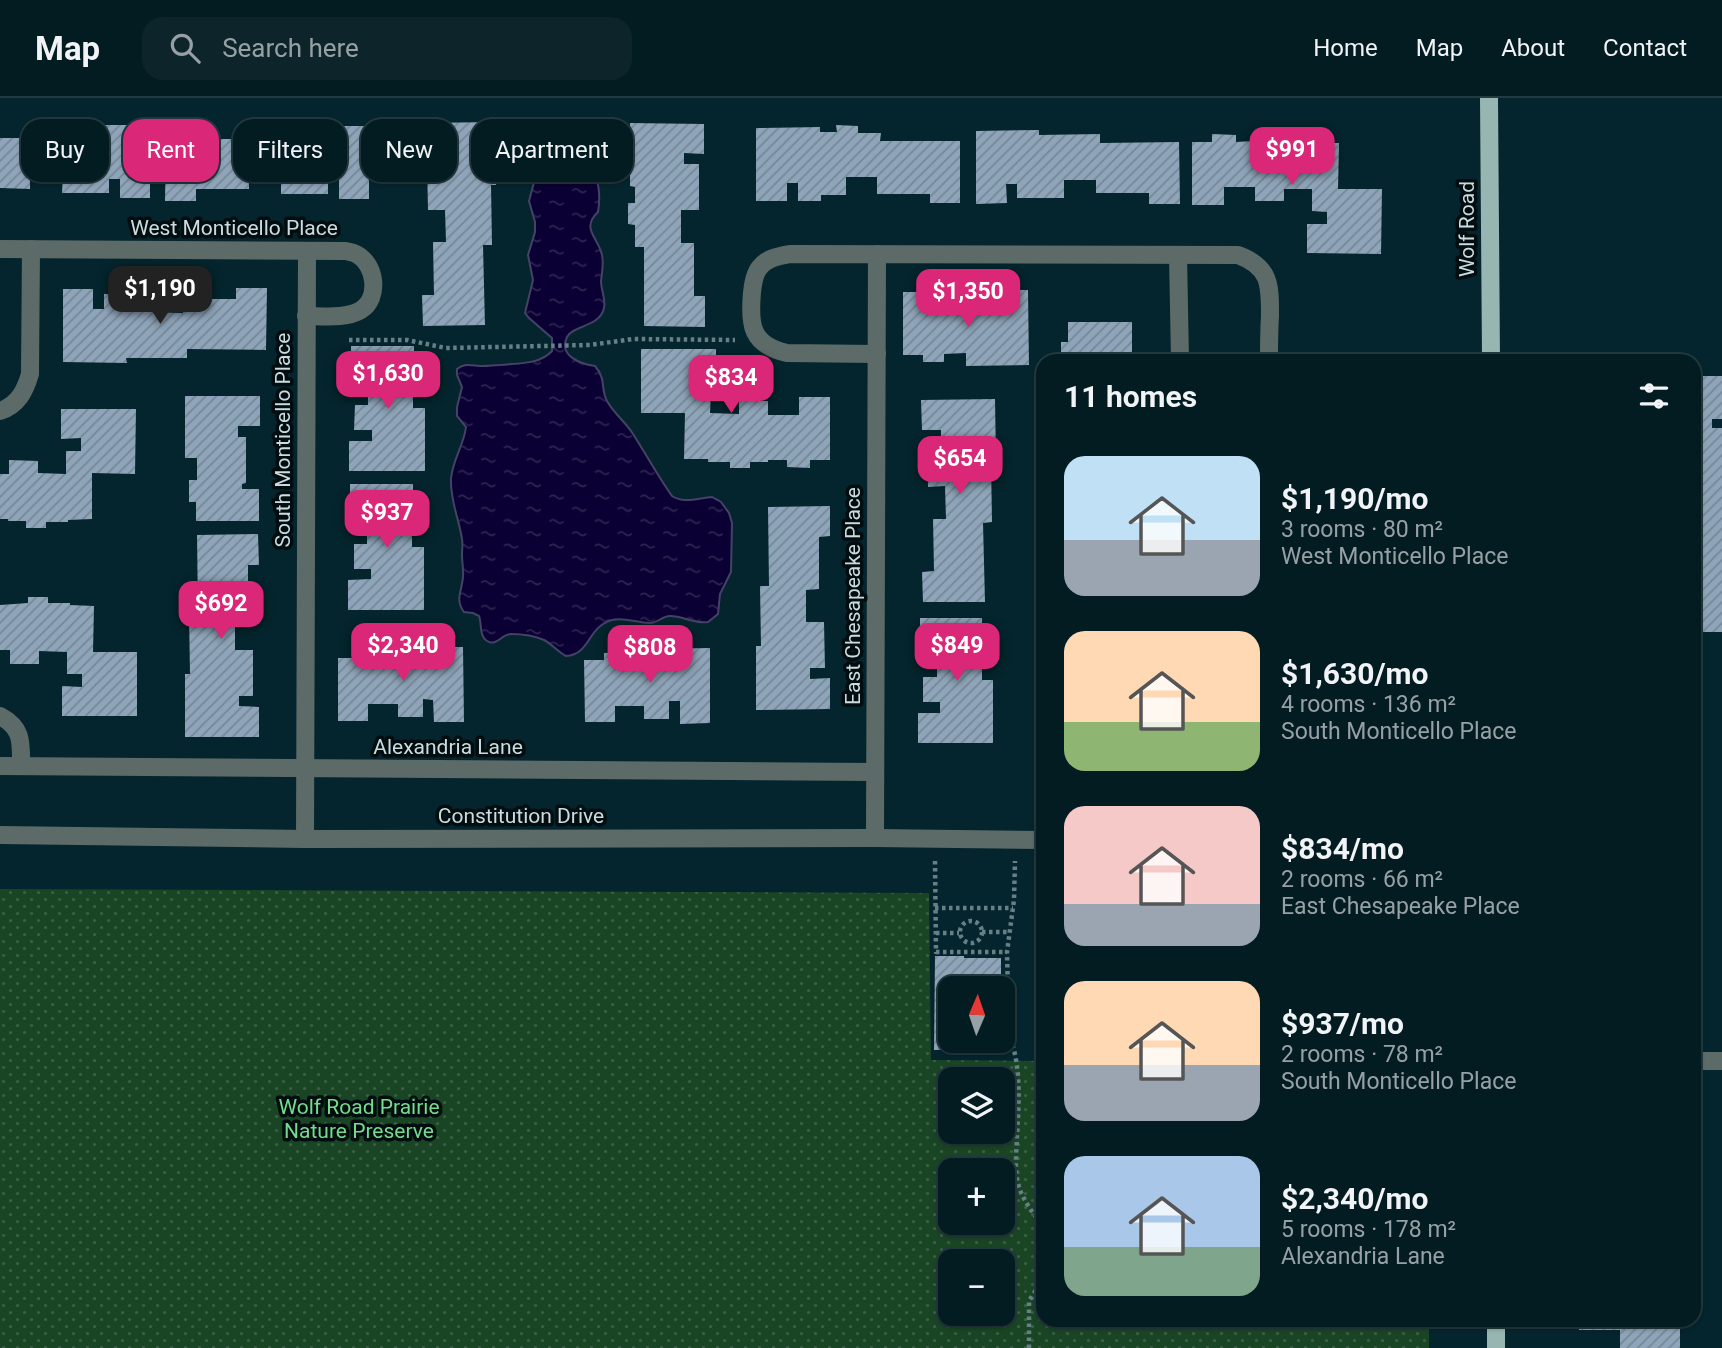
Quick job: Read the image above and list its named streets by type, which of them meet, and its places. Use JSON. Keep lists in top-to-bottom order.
{
  "streets": {
    "main road": ["Wolf Road"],
    "street": [
      "West Monticello Place",
      "South Monticello Place",
      "East Chesapeake Place",
      "Alexandria Lane",
      "Constitution Drive"
    ]
  },
  "crossings": [
    ["West Monticello Place", "South Monticello Place"],
    ["South Monticello Place", "Alexandria Lane"],
    ["South Monticello Place", "Constitution Drive"],
    ["East Chesapeake Place", "Alexandria Lane"],
    ["East Chesapeake Place", "Constitution Drive"]
  ],
  "parks": ["Wolf Road Prairie Nature Preserve"],
  "north": "top",
  "page": {
    "header": "Map",
    "search": "Search here",
    "nav": [
      "Home",
      "Map",
      "About",
      "Contact"
    ],
    "chip": [
      "Buy",
      "Rent",
      "Filters",
      "New",
      "Apartment"
    ],
    "price": [
      "$991",
      "$1,190",
      "$1,350",
      "$1,630",
      "$834",
      "$654",
      "$937",
      "$692",
      "$2,340",
      "$849",
      "$808"
    ],
    "heading": "11 homes",
    "list": [
      {
        "name": "$1,190/mo",
        "note": "3 rooms · 80 m² · West Monticello Place"
      },
      {
        "name": "$1,630/mo",
        "note": "4 rooms · 136 m² · South Monticello Place"
      },
      {
        "name": "$834/mo",
        "note": "2 rooms · 66 m² · East Chesapeake Place"
      },
      {
        "name": "$937/mo",
        "note": "2 rooms · 78 m² · South Monticello Place"
      },
      {
        "name": "$2,340/mo",
        "note": "5 rooms · 178 m² · Alexandria Lane"
      }
    ],
    "map_buttons": ["+", "−"]
  }
}
